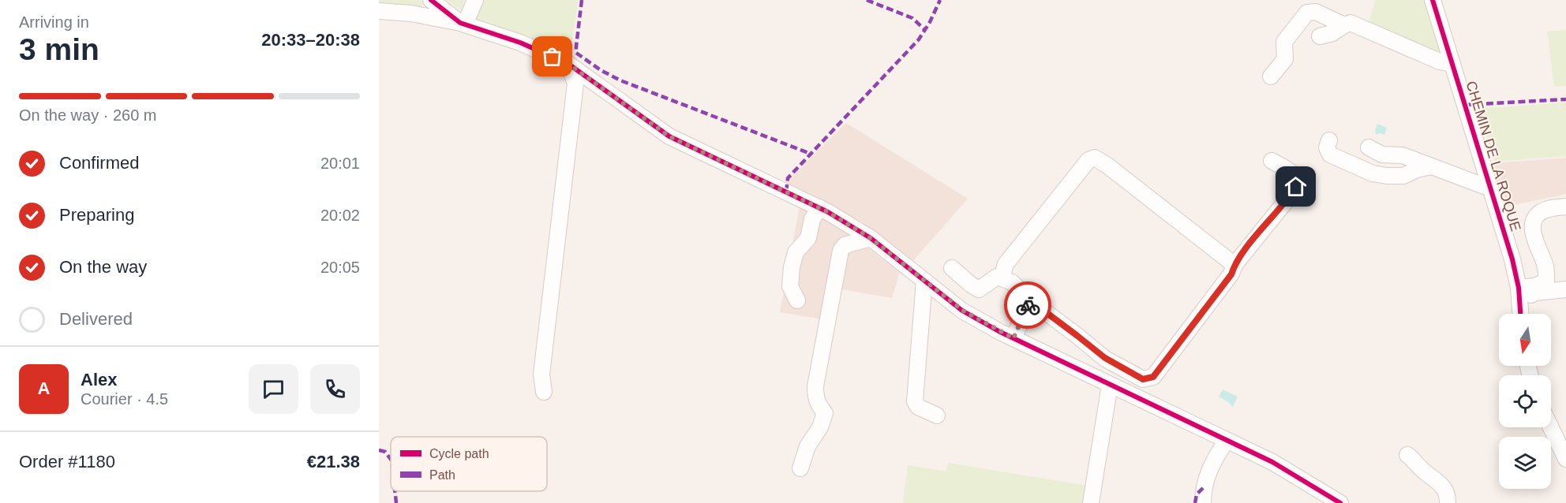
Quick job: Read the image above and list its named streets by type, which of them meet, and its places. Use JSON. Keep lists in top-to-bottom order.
{
  "streets": {
    "street": ["CHEMIN DE LA ROQUE"]
  },
  "legend": ["Cycle path", "Path"],
  "north": "bottom",
  "page": {
    "heading": ["3 min", "Arriving in", "20:33–20:38"],
    "panel": [
      "Alex",
      "Courier · 4.5",
      "Order #1180",
      "€21.38"
    ],
    "bar": "On the way · 260 m",
    "list": [
      ["Confirmed", "20:01"],
      ["Preparing", "20:02"],
      ["On the way", "20:05"],
      "Delivered"
    ],
    "round": "A"
  }
}
